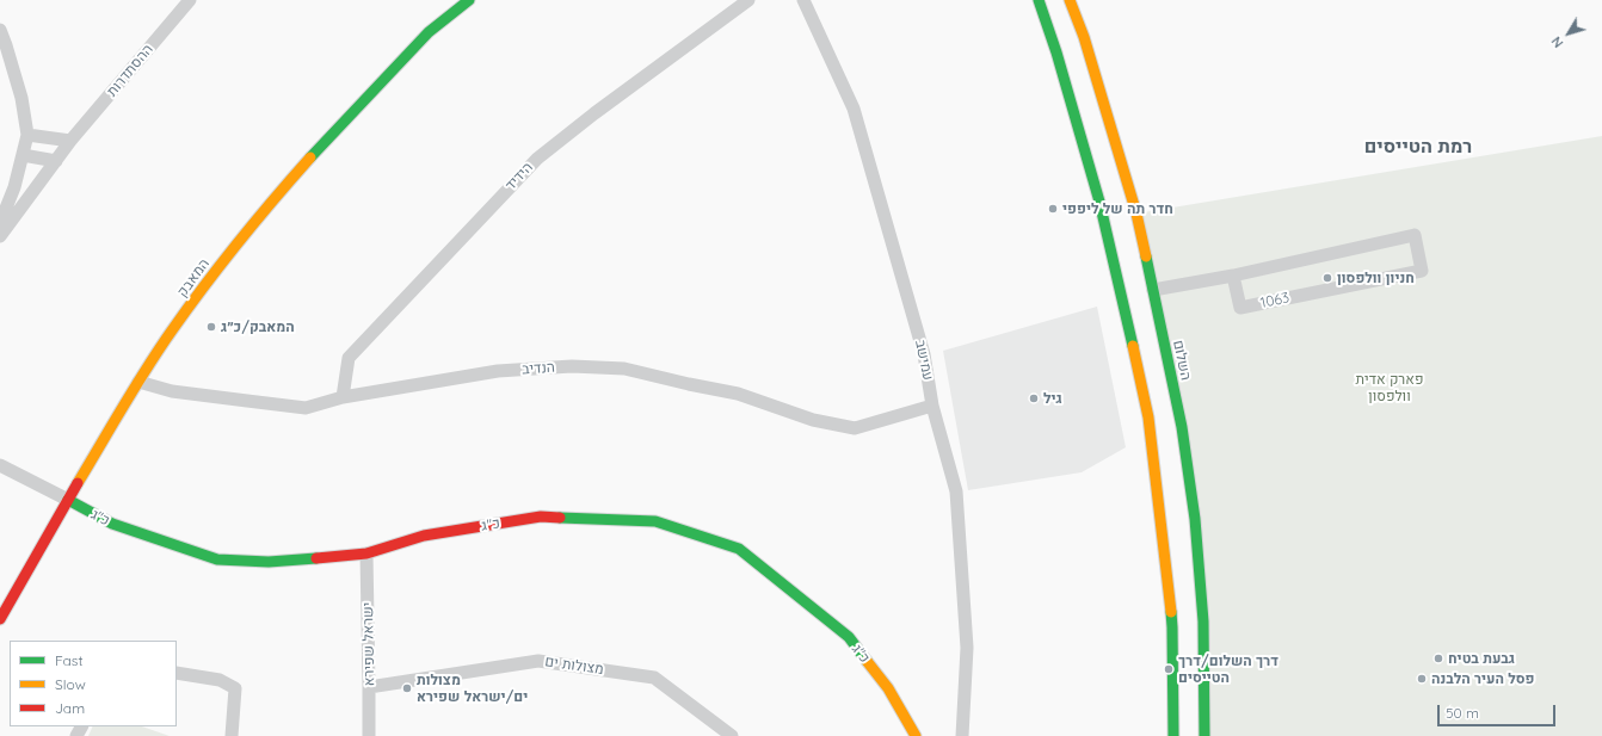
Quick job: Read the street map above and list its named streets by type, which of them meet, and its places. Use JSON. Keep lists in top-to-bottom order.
{
  "streets": {
    "street": [
      "ההסתדרות",
      "הידיד",
      "המאבק",
      "1063",
      "עמישב",
      "השלום",
      "הנדיב",
      "כ\"ג",
      "ישראל שפירא",
      "מצולות ים"
    ]
  },
  "crossings": [
    ["הידיד", "הנדיב"],
    ["המאבק", "הנדיב"],
    ["המאבק", "כ\"ג"],
    ["עמישב", "הנדיב"],
    ["כ\"ג", "ישראל שפירא"],
    ["ישראל שפירא", "מצולות ים"]
  ],
  "districts": ["רמת הטייסים"],
  "parks": ["פארק אדית וולפסון"],
  "places": [
    "חדר תה של ליפפי",
    "חניון וולפסון",
    "המאבק/כ״ג",
    "גיל",
    "גבעת בטיח",
    "דרך השלום/דרך הטייסים",
    "פסל העיר הלבנה",
    "מצולות ים/ישראל שפירא"
  ],
  "legend": ["Fast", "Slow", "Jam"],
  "scale_bar": "50 m",
  "north": "bottom left"
}
